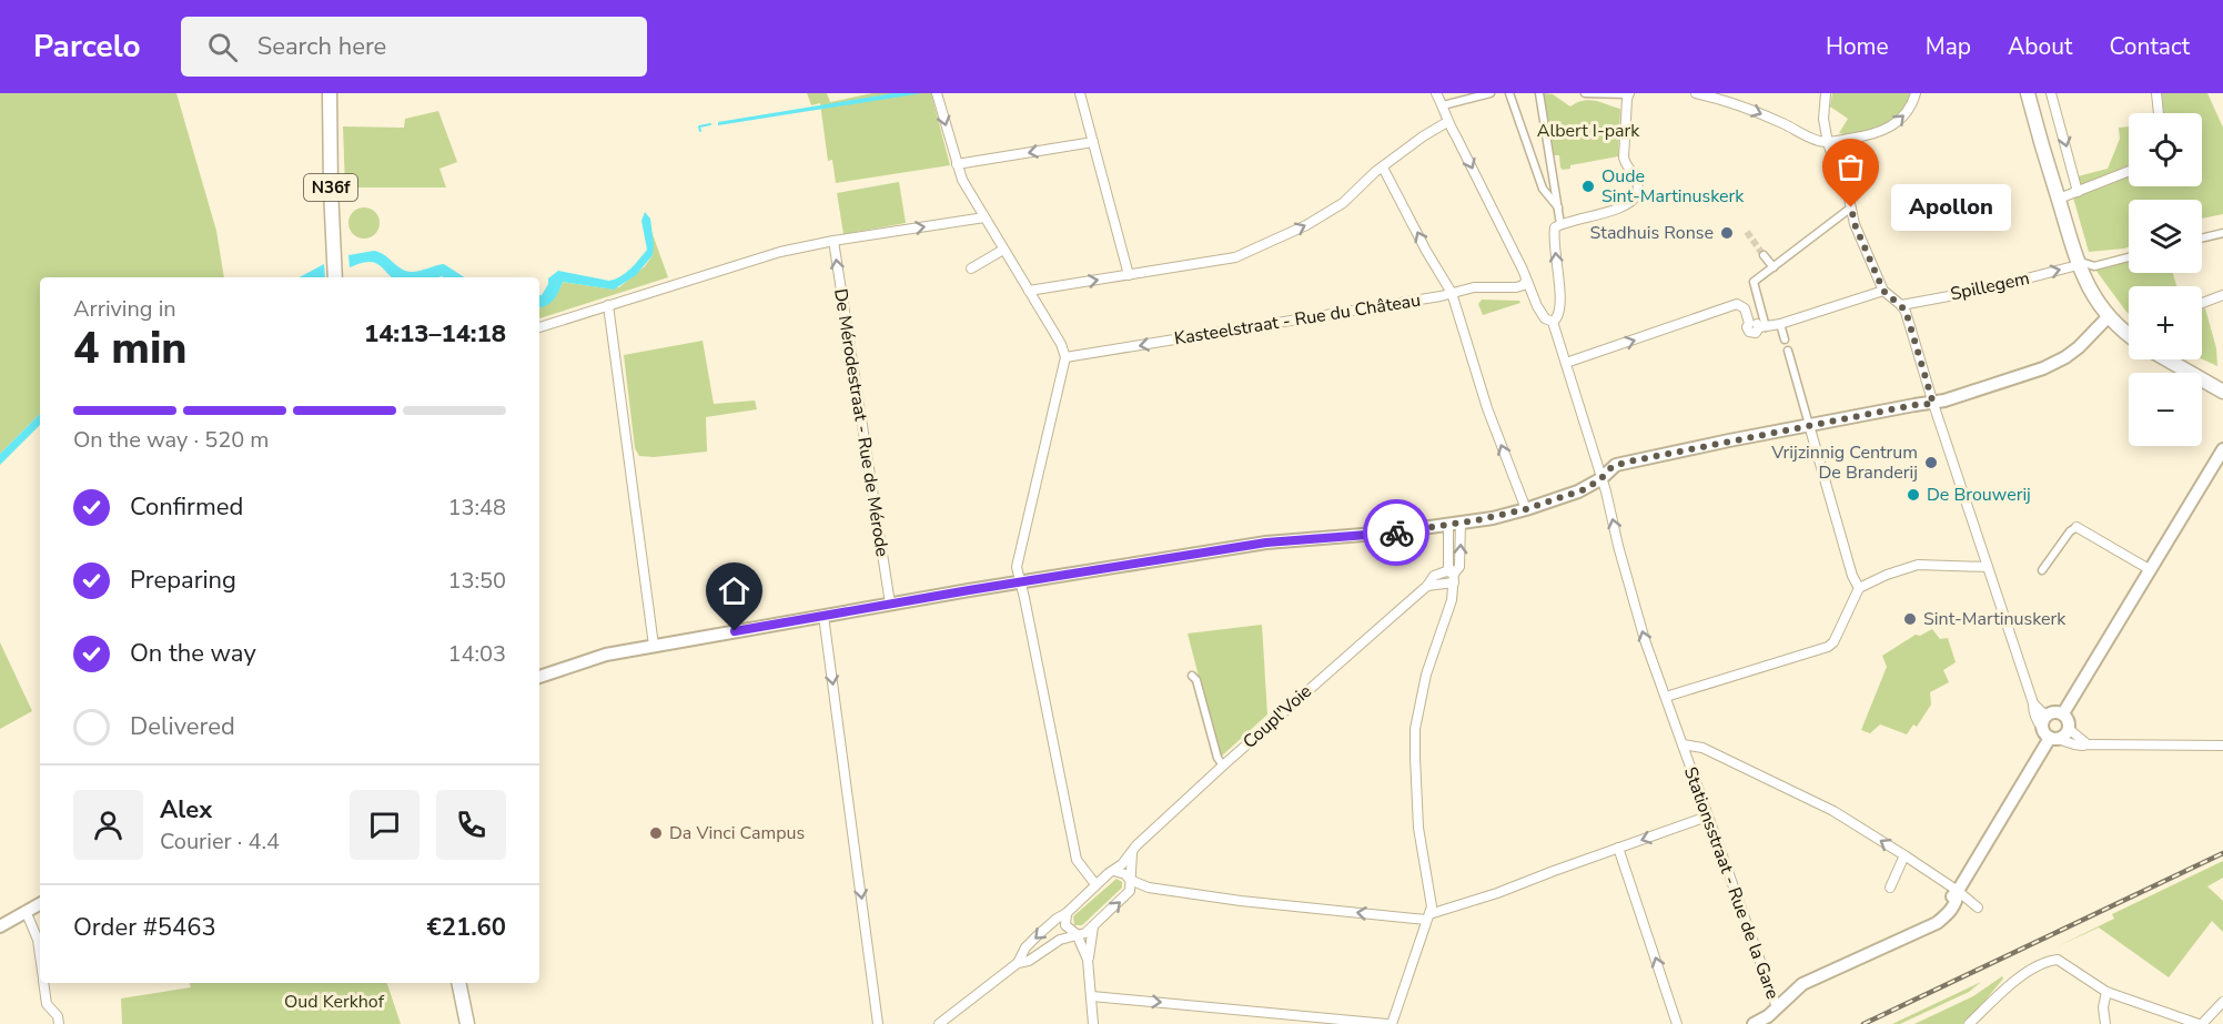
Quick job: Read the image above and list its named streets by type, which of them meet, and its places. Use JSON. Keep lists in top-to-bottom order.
{
  "streets": {
    "main road": ["N36f"],
    "street": [
      "Spillegem",
      "Kasteelstraat - Rue du Château",
      "De Mérodestraat - Rue de Mérode",
      "Coupl'Voie",
      "Stationsstraat - Rue de la Gare"
    ]
  },
  "one_way": ["Spillegem", "De Mérodestraat - Rue de Mérode"],
  "parks": ["Albert I-park", "Oud Kerkhof"],
  "places": [
    "Oude Sint-Martinuskerk",
    "Apollon",
    "Stadhuis Ronse",
    "Vrijzinnig Centrum De Branderij",
    "De Brouwerij",
    "Sint-Martinuskerk",
    "Da Vinci Campus"
  ],
  "page": {
    "header": "Parcelo",
    "search": "Search here",
    "nav": [
      "Home",
      "Map",
      "About",
      "Contact"
    ],
    "map_buttons": ["+", "−"],
    "bubble": "Apollon",
    "heading": ["4 min", "Arriving in", "14:13–14:18"],
    "panel": [
      "Alex",
      "Courier · 4.4",
      "Order #5463",
      "€21.60"
    ],
    "bar": "On the way · 520 m",
    "list": [
      ["Confirmed", "13:48"],
      ["Preparing", "13:50"],
      ["On the way", "14:03"],
      "Delivered"
    ]
  }
}
